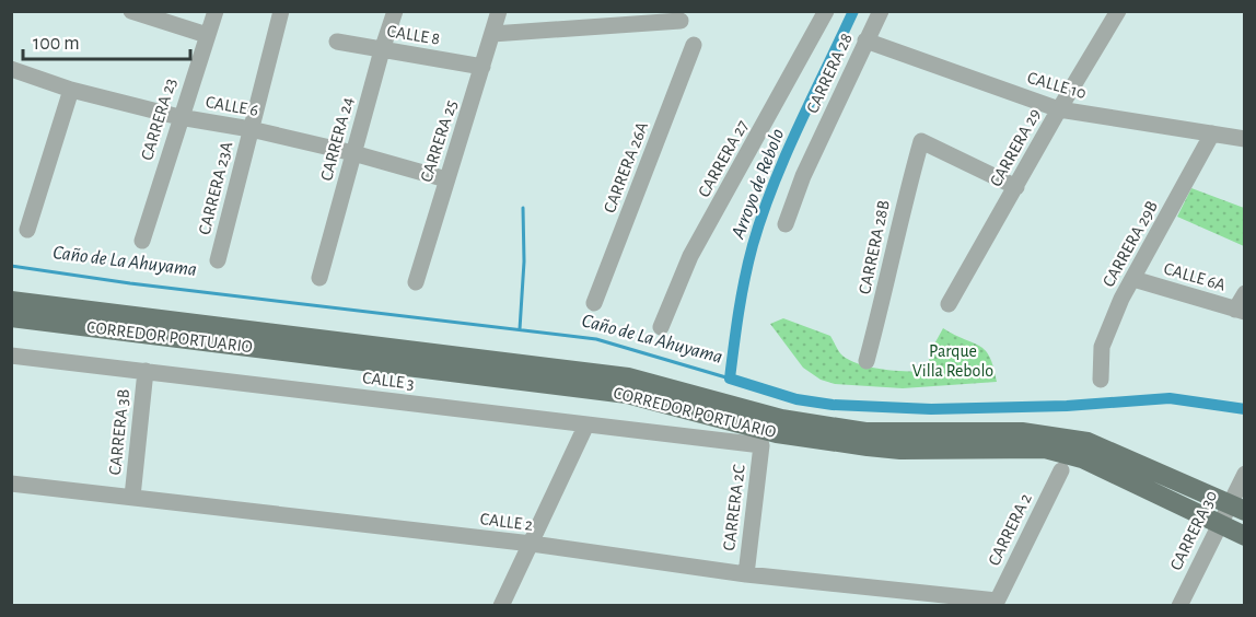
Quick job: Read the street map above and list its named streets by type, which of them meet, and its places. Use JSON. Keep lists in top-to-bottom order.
{
  "streets": {
    "main road": ["CORREDOR PORTUARIO"],
    "street": [
      "CALLE 8",
      "CARRERA 28",
      "CALLE 10",
      "CALLE 6",
      "CARRERA 23",
      "CARRERA 24",
      "CARRERA 25",
      "CARRERA 29",
      "CARRERA 27",
      "CARRERA 26A",
      "CARRERA 23A",
      "CARRERA 29B",
      "CARRERA 28B",
      "CALLE 6A",
      "CALLE 3",
      "CARRERA 3B",
      "CARRERA 2C",
      "CALLE 2",
      "CARRERA 2",
      "CARRERA 30"
    ]
  },
  "crossings": [
    ["CALLE 8", "CARRERA 24"],
    ["CALLE 8", "CARRERA 25"],
    ["CARRERA 28", "CALLE 10"],
    ["CALLE 10", "CARRERA 29"],
    ["CALLE 10", "CARRERA 29B"],
    ["CALLE 6", "CARRERA 23"],
    ["CALLE 6", "CARRERA 24"],
    ["CALLE 6", "CARRERA 25"],
    ["CALLE 6", "CARRERA 23A"],
    ["CARRERA 29", "CARRERA 28B"],
    ["CARRERA 29B", "CALLE 6A"],
    ["CORREDOR PORTUARIO", "CALLE 3"],
    ["CORREDOR PORTUARIO", "CARRERA 2C"],
    ["CORREDOR PORTUARIO", "CARRERA 30"],
    ["CALLE 3", "CARRERA 3B"],
    ["CALLE 3", "CARRERA 2C"],
    ["CARRERA 3B", "CALLE 2"],
    ["CARRERA 2C", "CALLE 2"],
    ["CALLE 2", "CARRERA 2"]
  ],
  "water": ["Arroyo de Rebolo", "Caño de La Ahuyama"],
  "parks": ["Parque Villa Rebolo"],
  "scale_bar": "100 m"
}
